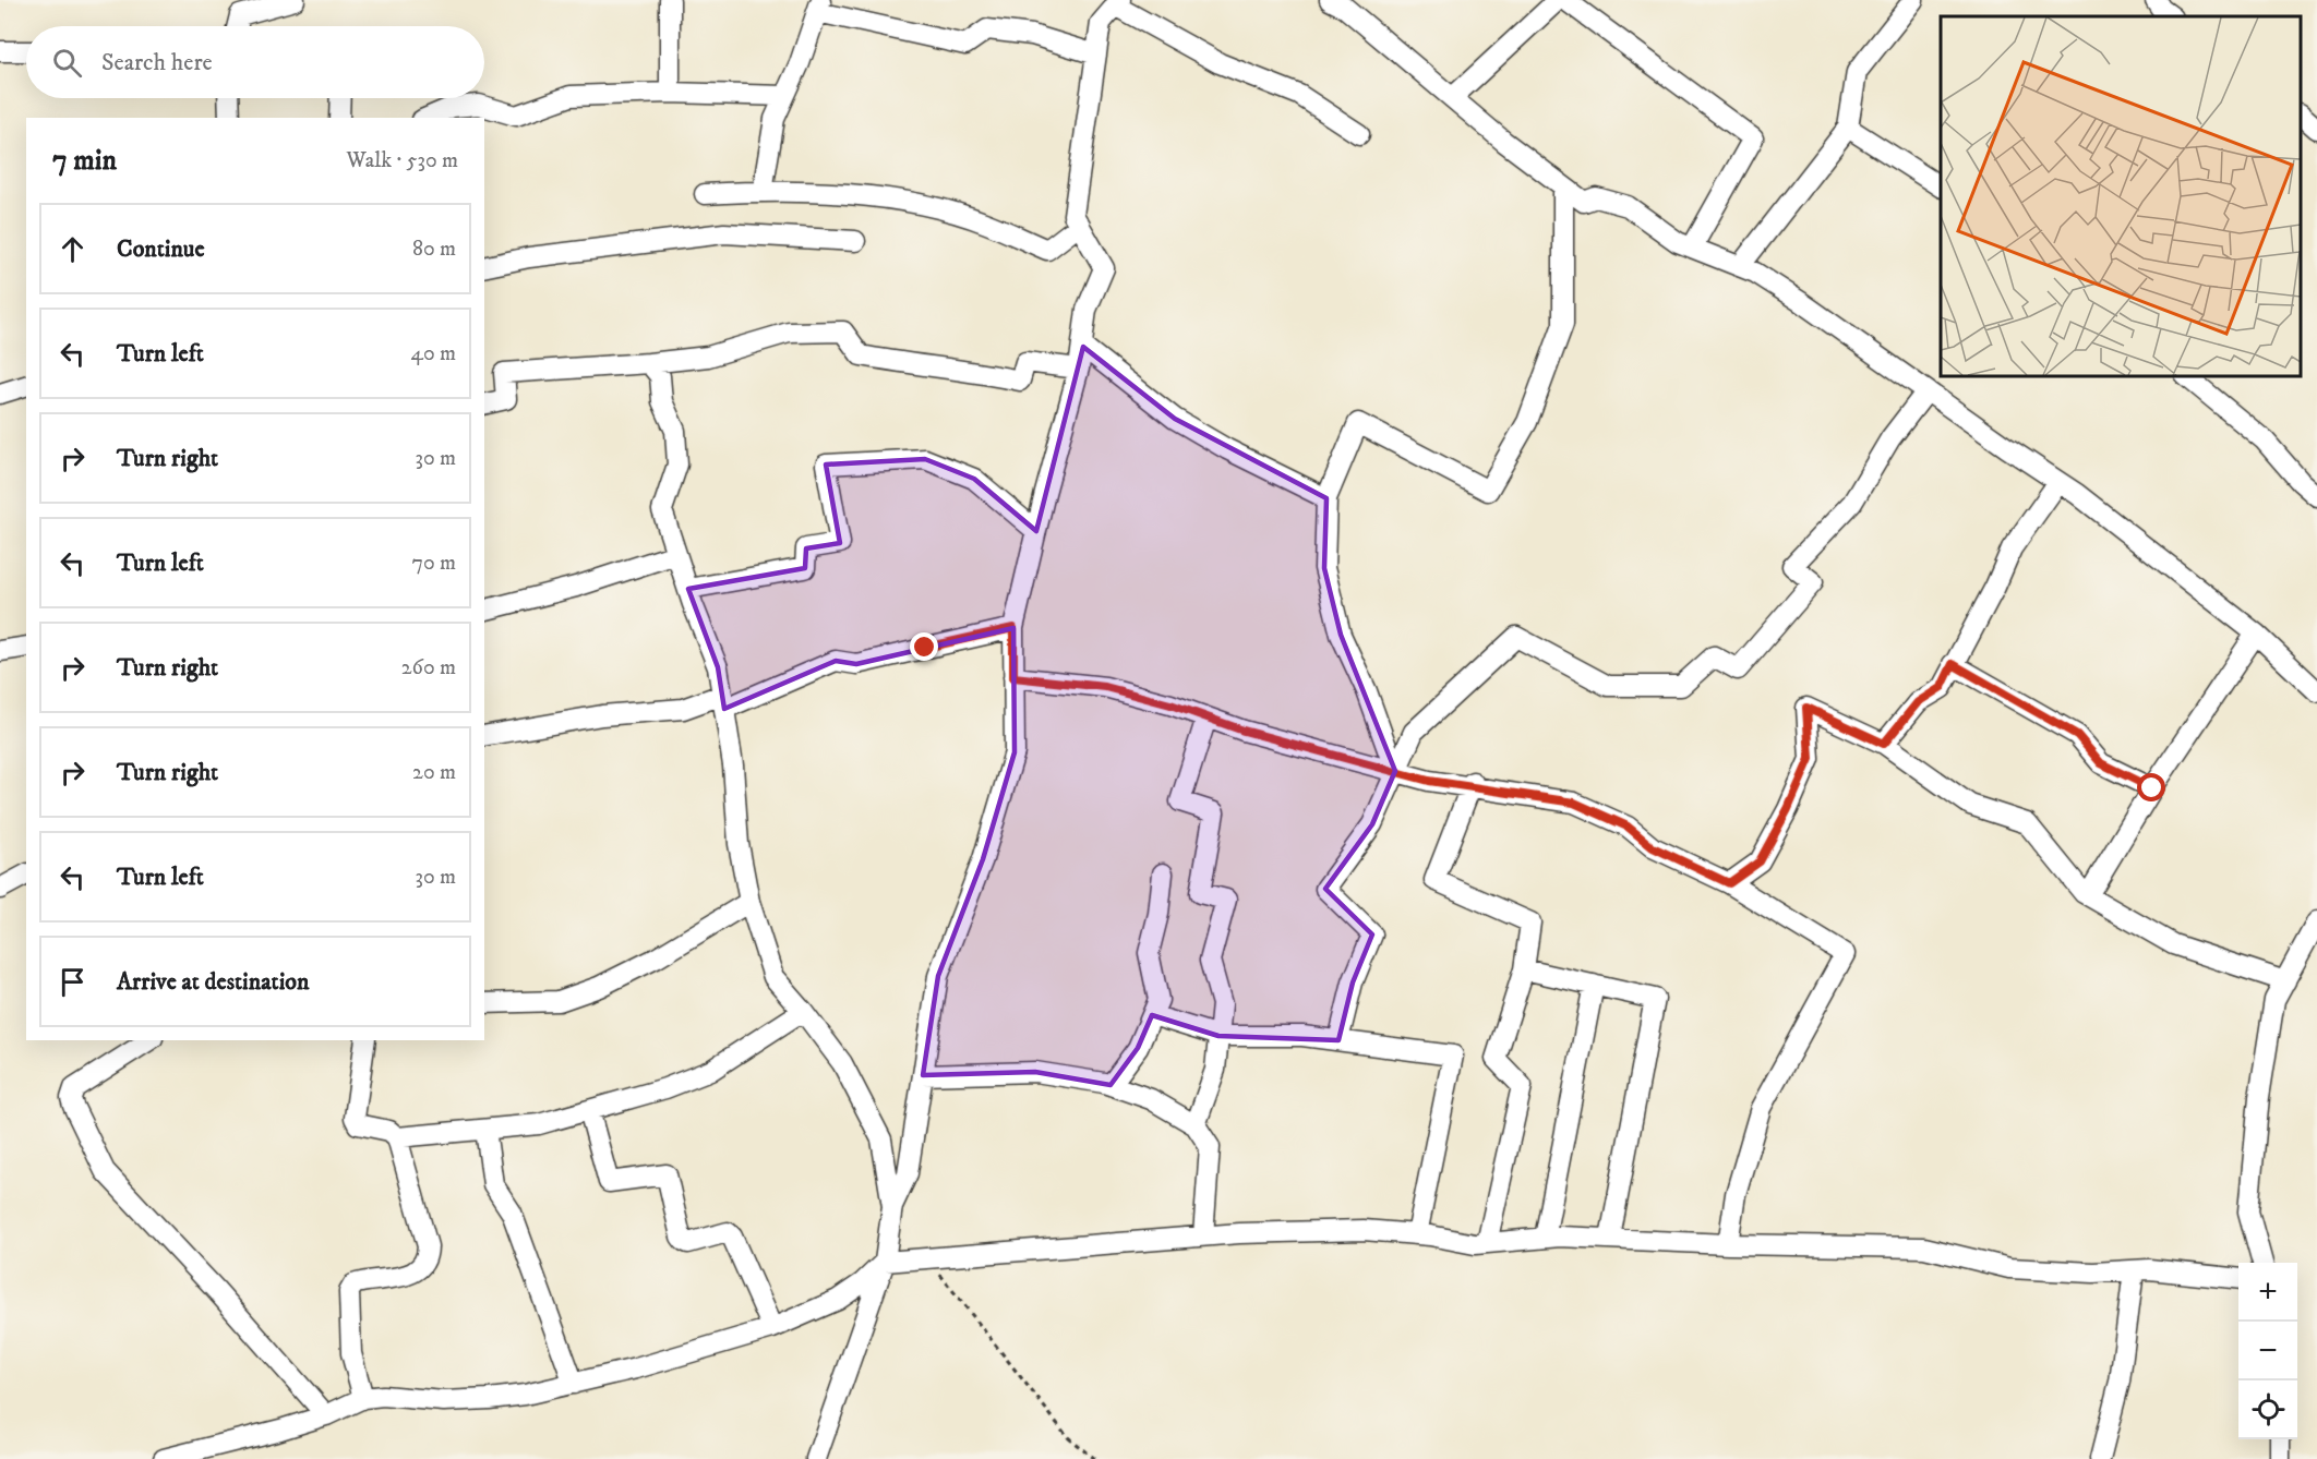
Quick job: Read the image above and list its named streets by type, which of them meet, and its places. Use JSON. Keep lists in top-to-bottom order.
{
  "page": {
    "search": "Search here",
    "heading": ["7 min", "Walk · 530 m"],
    "list": [
      ["Continue", "80 m"],
      ["Turn left", "40 m"],
      ["Turn right", "30 m"],
      ["Turn left", "70 m"],
      ["Turn right", "260 m"],
      ["Turn right", "20 m"],
      ["Turn left", "30 m"],
      "Arrive at destination"
    ],
    "map_buttons": ["+", "−"]
  }
}
